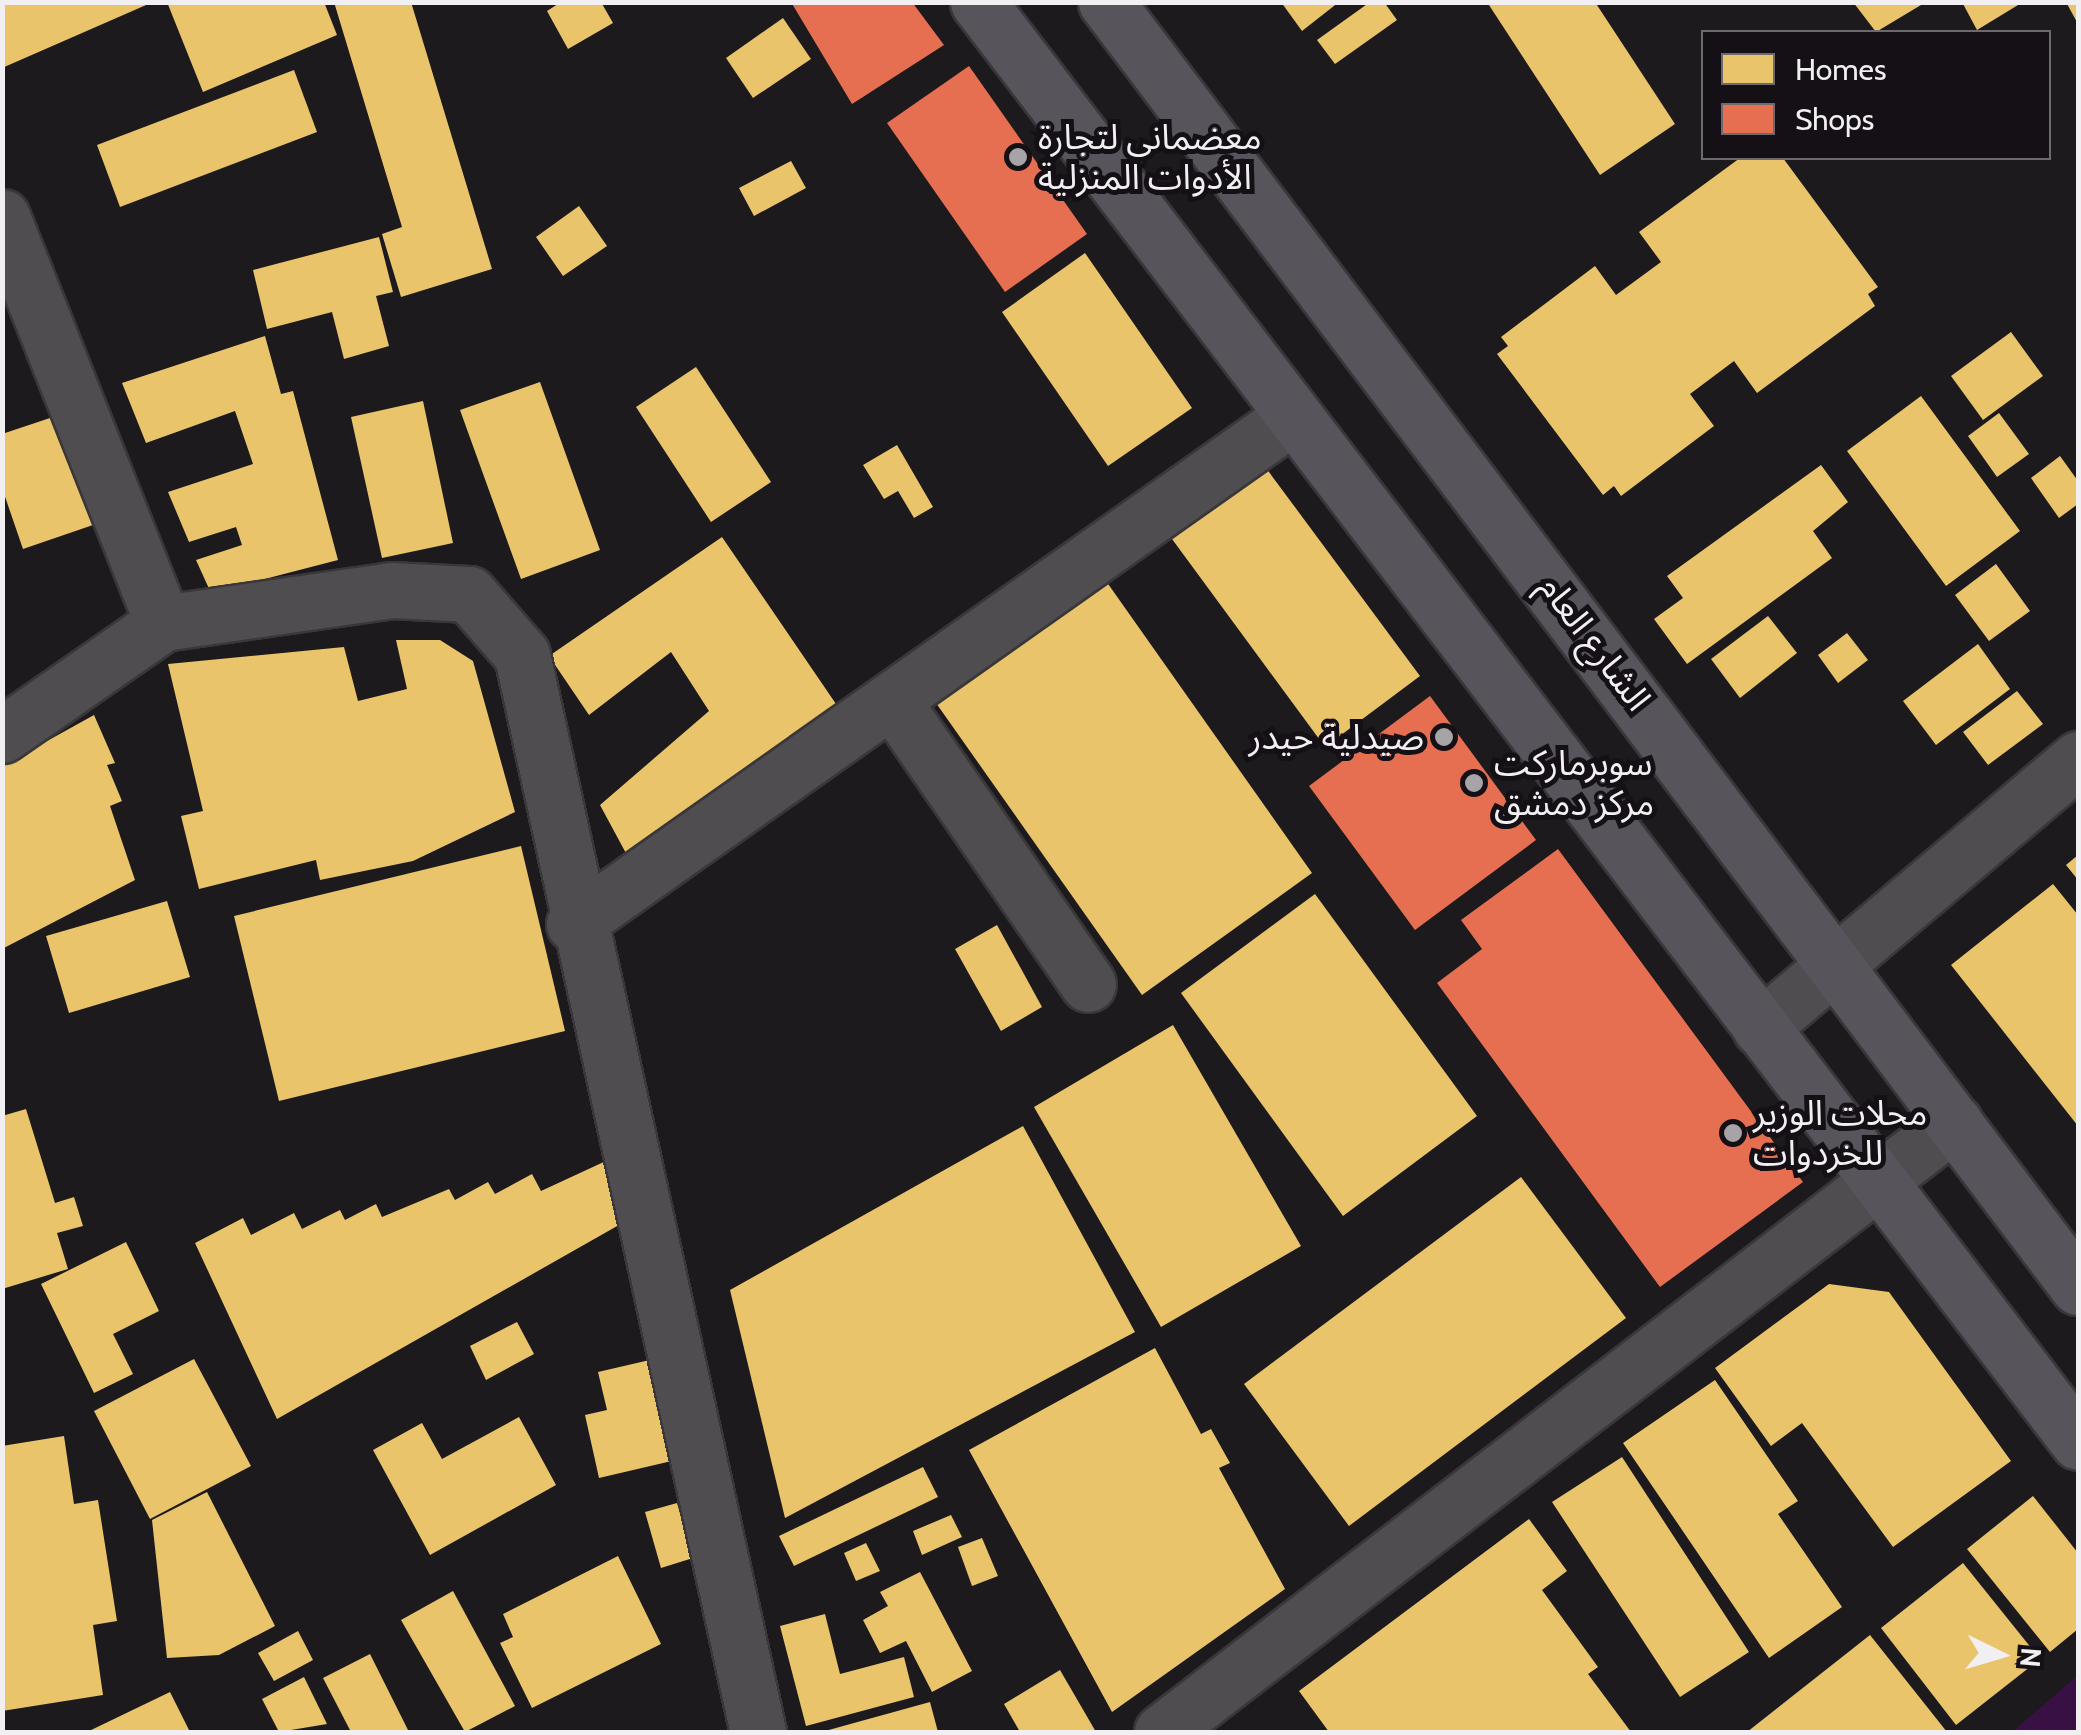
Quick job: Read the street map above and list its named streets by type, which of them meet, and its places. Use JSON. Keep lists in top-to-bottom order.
{
  "streets": {
    "main road": ["الشارع العام"]
  },
  "places": [
    "معضماني لتجارة الأدوات المنزلية",
    "صيدلية حيدر",
    "سوبرماركت مركز دمشق",
    "محلات الوزير للخردوات"
  ],
  "legend": ["Homes", "Shops"],
  "north": "right"
}
